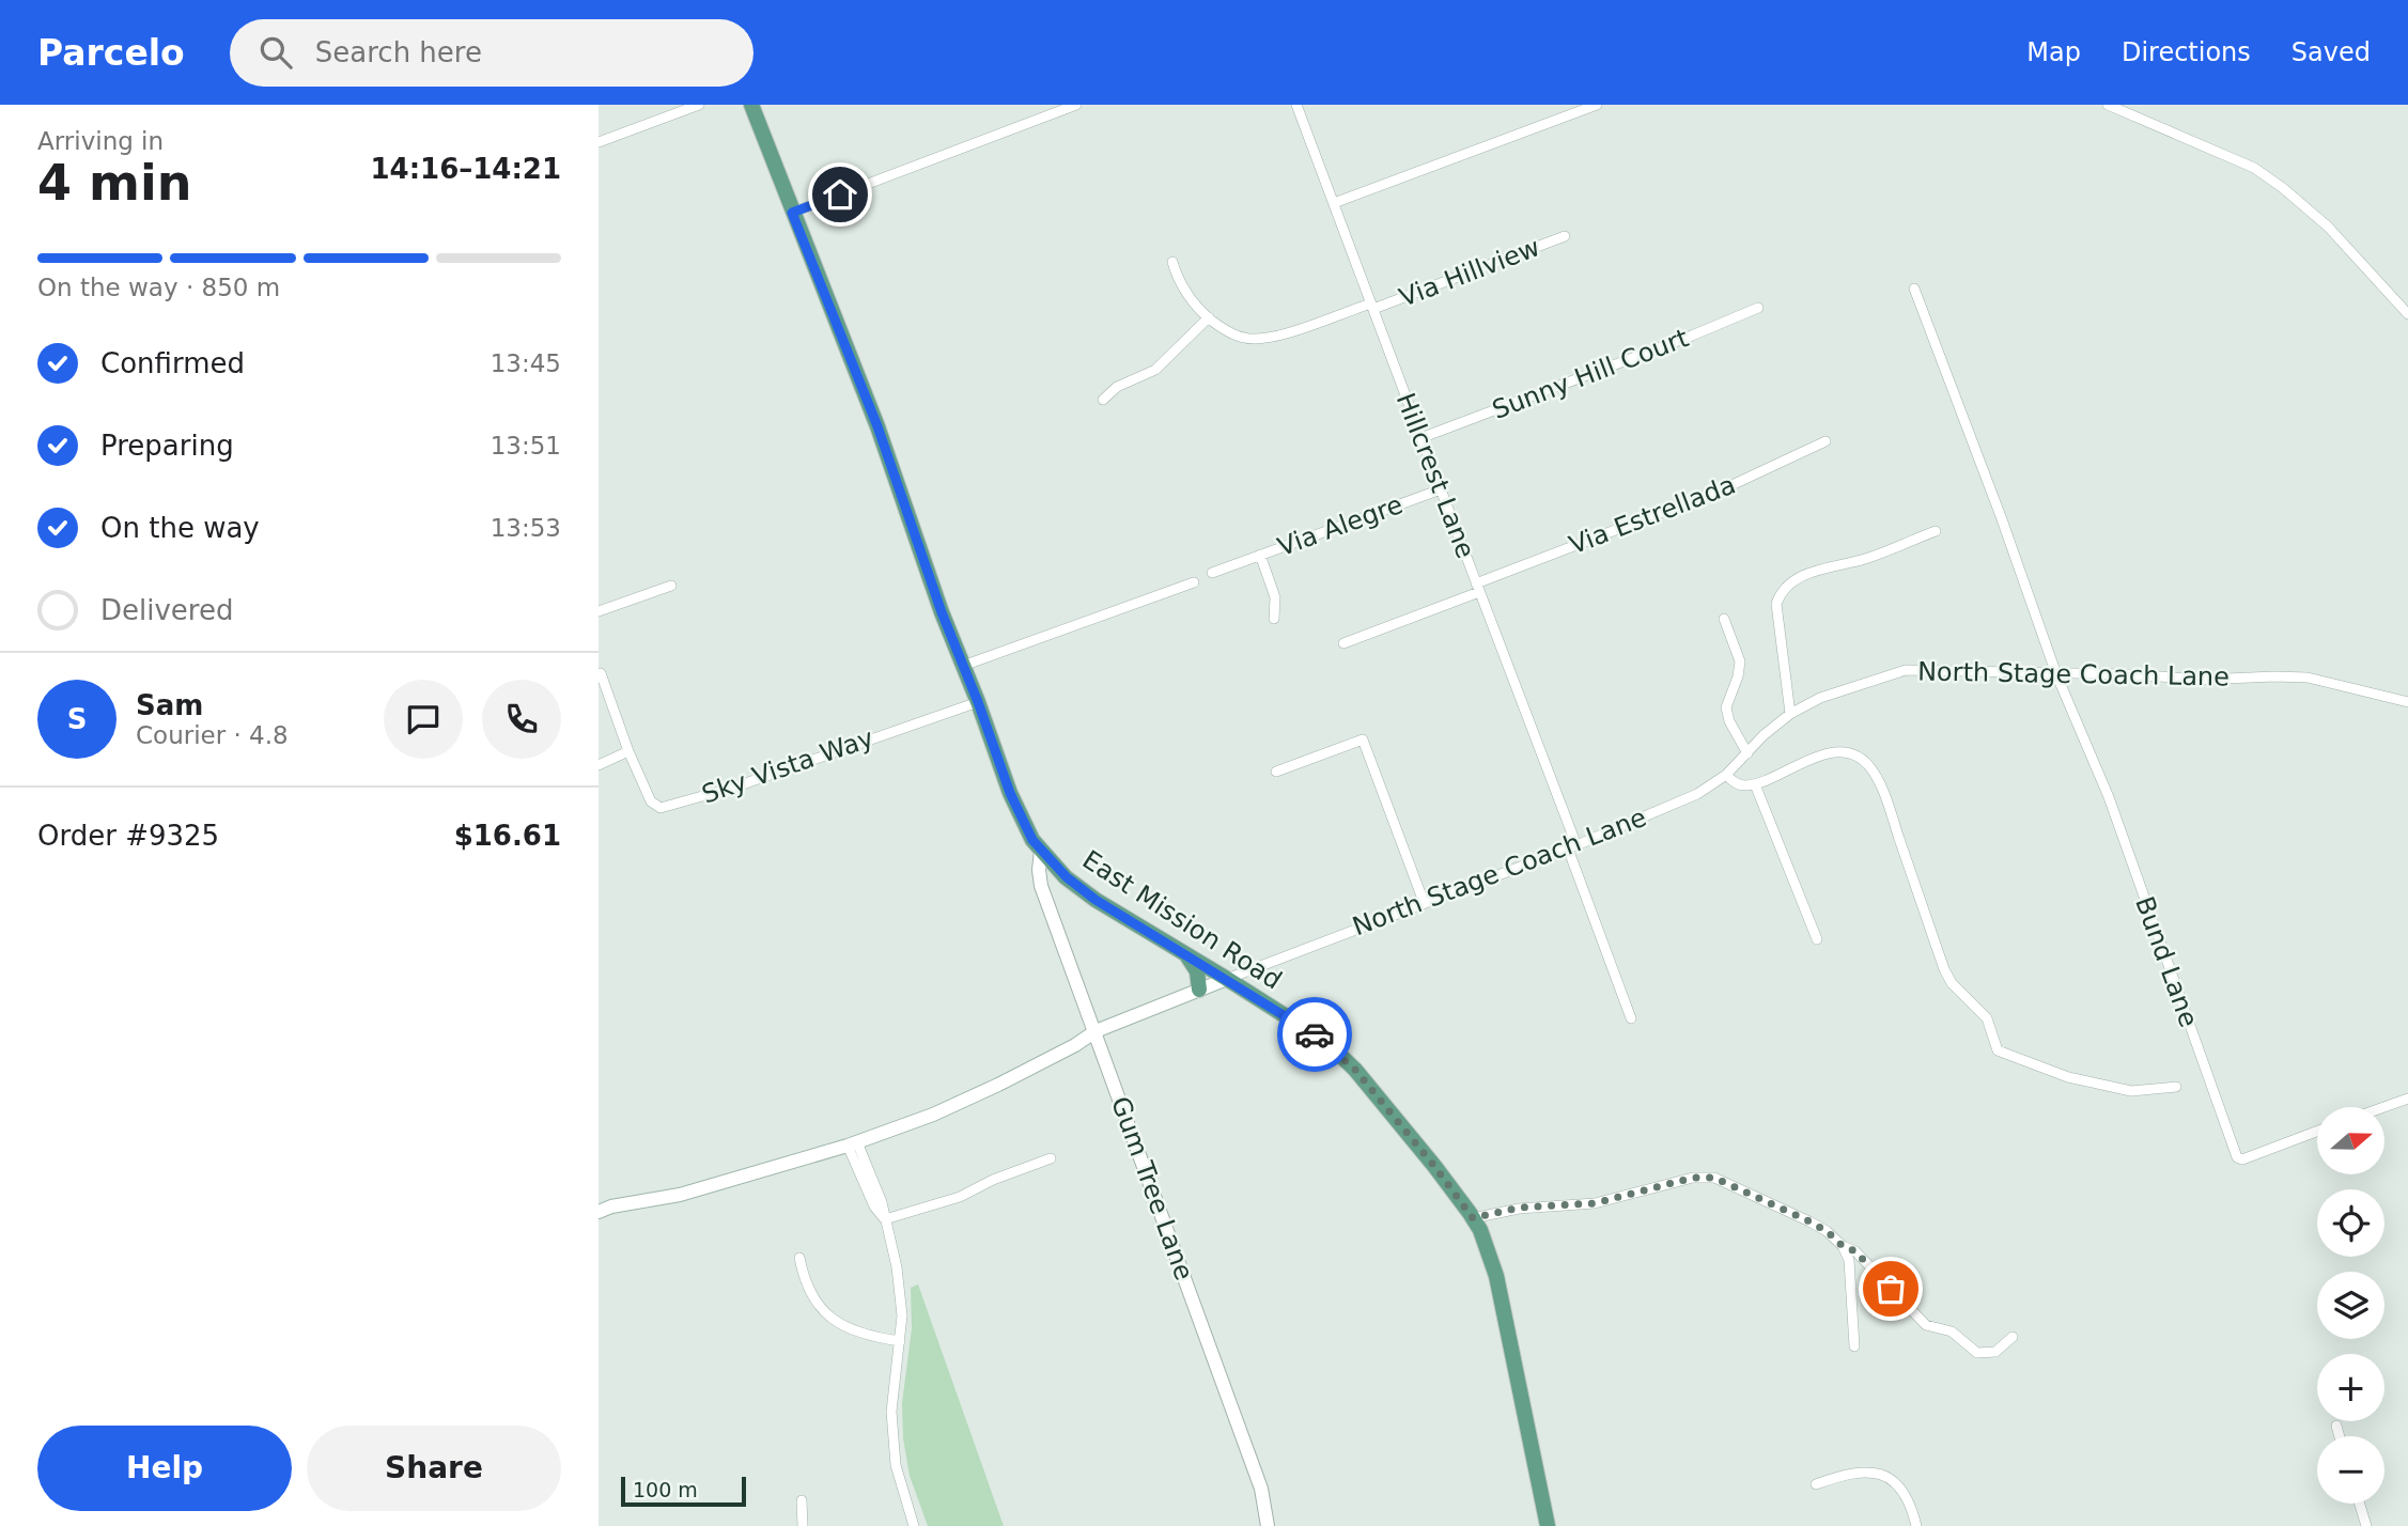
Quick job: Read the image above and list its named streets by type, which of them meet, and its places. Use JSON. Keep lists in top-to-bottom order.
{
  "streets": {
    "main road": ["East Mission Road"],
    "street": [
      "Via Hillview",
      "Sunny Hill Court",
      "Hillcrest Lane",
      "Via Estrellada",
      "Via Alegre",
      "North Stage Coach Lane",
      "Sky Vista Way",
      "Bund Lane",
      "Gum Tree Lane"
    ]
  },
  "crossings": [
    ["Via Hillview", "Hillcrest Lane"],
    ["Sunny Hill Court", "Hillcrest Lane"],
    ["Hillcrest Lane", "Via Estrellada"],
    ["Hillcrest Lane", "Via Alegre"],
    ["Hillcrest Lane", "North Stage Coach Lane"],
    ["North Stage Coach Lane", "East Mission Road"],
    ["North Stage Coach Lane", "Bund Lane"],
    ["North Stage Coach Lane", "Gum Tree Lane"],
    ["Sky Vista Way", "East Mission Road"],
    ["East Mission Road", "Gum Tree Lane"]
  ],
  "scale_bar": "100 m",
  "north": "right",
  "page": {
    "header": "Parcelo",
    "search": "Search here",
    "nav": ["Map", "Directions", "Saved"],
    "heading": ["4 min", "Arriving in", "14:16–14:21"],
    "panel": [
      "Sam",
      "Courier · 4.8",
      "Order #9325",
      "$16.61"
    ],
    "bar": "On the way · 850 m",
    "list": [
      ["Confirmed", "13:45"],
      ["Preparing", "13:51"],
      ["On the way", "13:53"],
      "Delivered"
    ],
    "round": "S",
    "map_buttons": ["+", "−"],
    "buttons": ["Help", "Share"],
    "scale": "100 m"
  }
}
